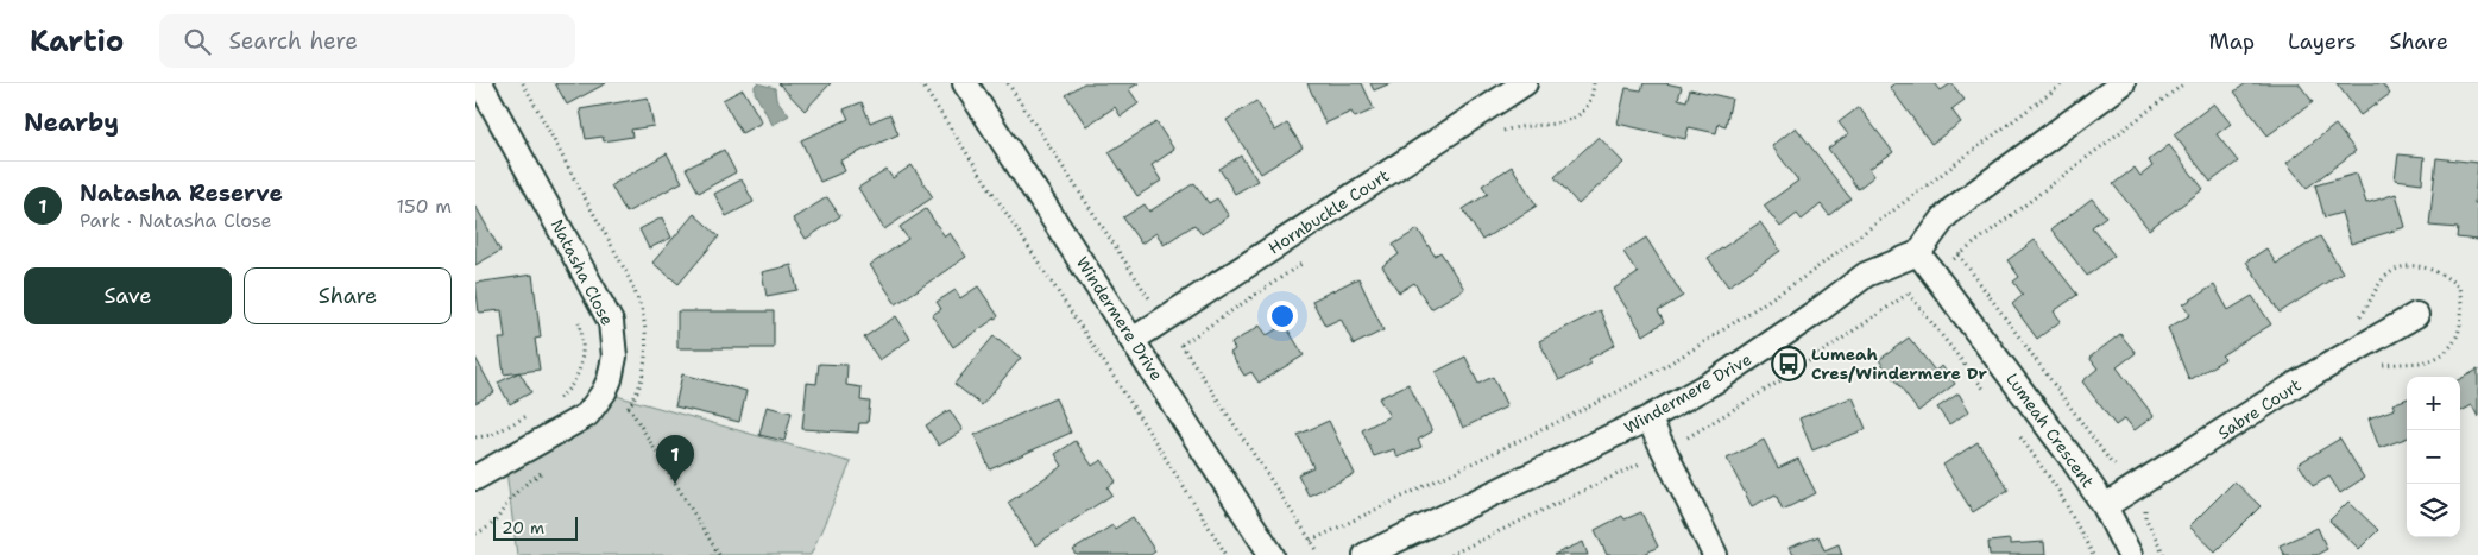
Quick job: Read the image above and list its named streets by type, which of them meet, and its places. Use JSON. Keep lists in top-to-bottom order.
{
  "streets": {
    "street": [
      "Hornbuckle Court",
      "Natasha Close",
      "Windermere Drive",
      "Sabre Court",
      "Lumeah Crescent"
    ]
  },
  "crossings": [
    ["Hornbuckle Court", "Windermere Drive"],
    ["Windermere Drive", "Lumeah Crescent"],
    ["Sabre Court", "Lumeah Crescent"]
  ],
  "places": {
    "bus stop": ["Lumeah Cres/Windermere Dr"]
  },
  "scale_bar": "20 m",
  "page": {
    "header": "Kartio",
    "search": "Search here",
    "nav": ["Map", "Layers", "Share"],
    "heading": "Nearby",
    "list": [
      {
        "mark": "1",
        "name": "Natasha Reserve",
        "note": "Park · Natasha Close",
        "value": "150 m"
      }
    ],
    "buttons": ["Save", "Share"],
    "map_buttons": ["+", "−"],
    "pins": "1",
    "scale": "20 m"
  }
}
